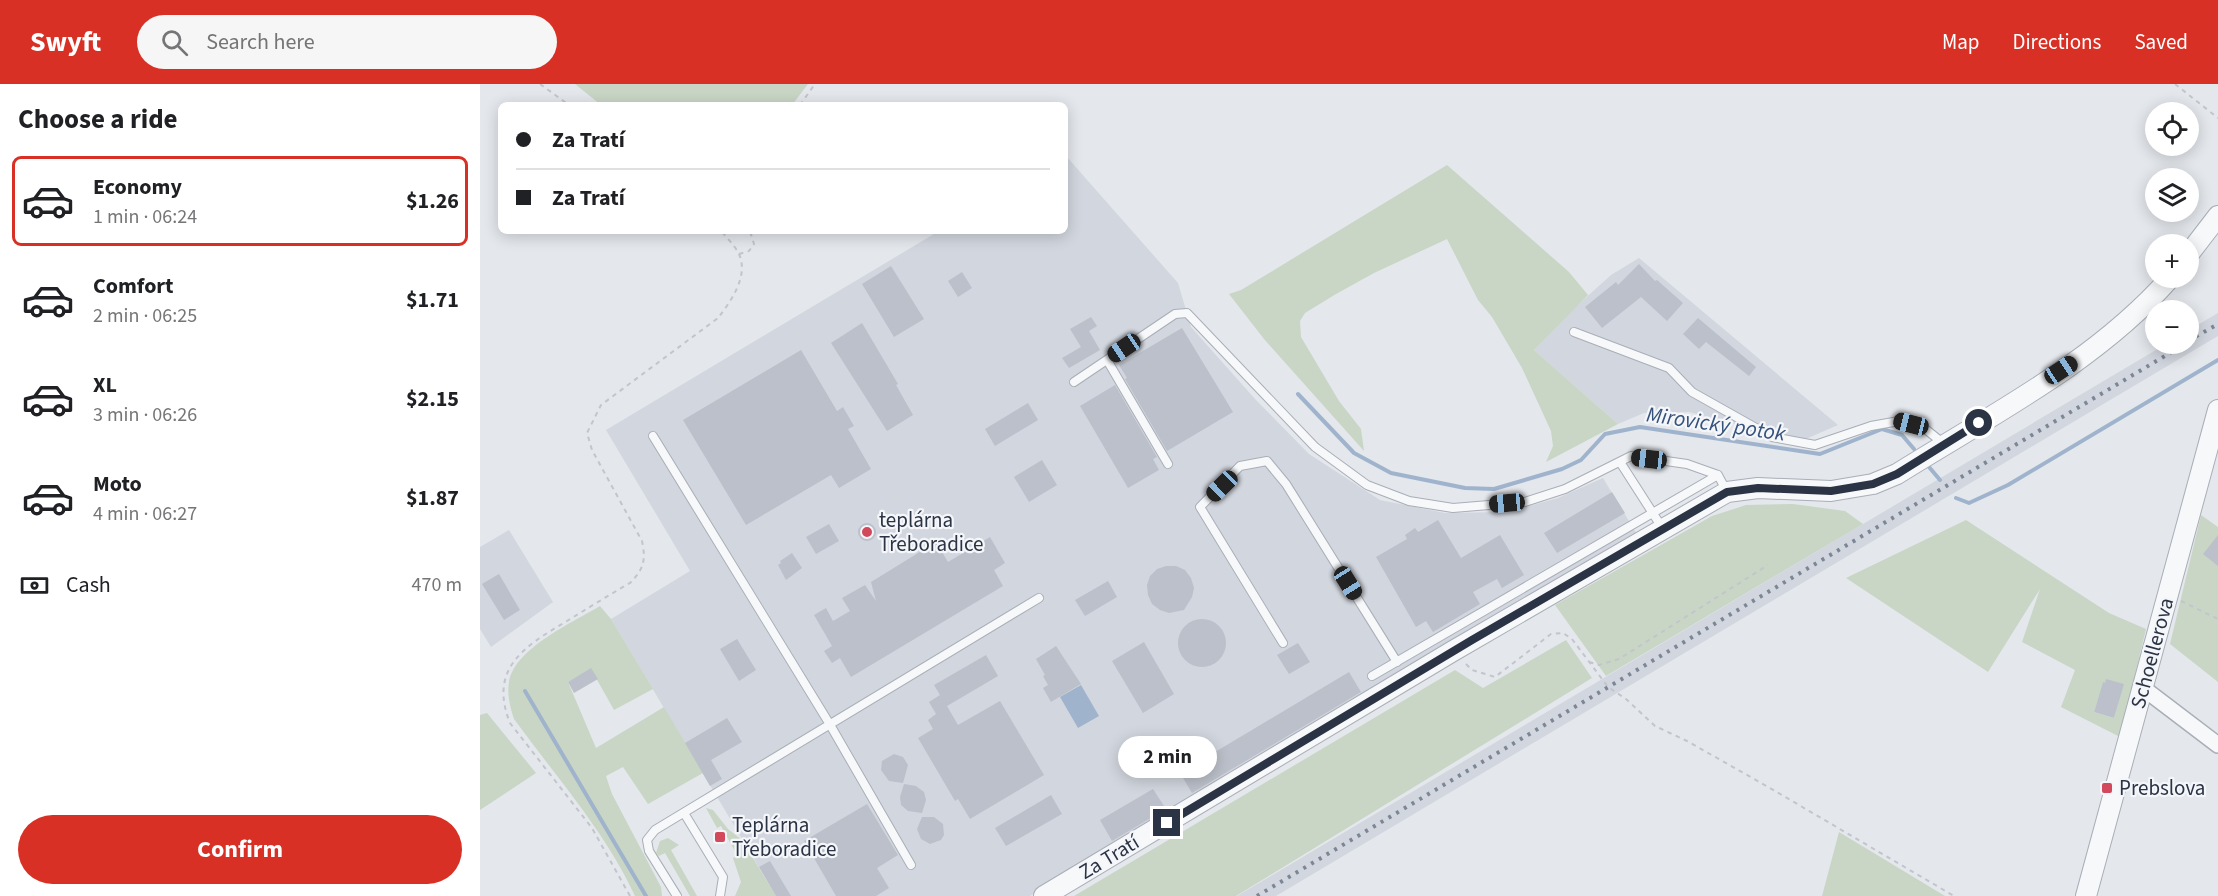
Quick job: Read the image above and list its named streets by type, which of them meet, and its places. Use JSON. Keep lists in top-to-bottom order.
{
  "streets": {
    "street": ["Schoellerova", "Za Tratí"]
  },
  "water": ["Mirovický potok"],
  "places": {
    "other": ["teplárna Třeboradice"],
    "transit": ["Prebslova", "Teplárna Třeboradice"]
  },
  "page": {
    "header": "Swyft",
    "search": "Search here",
    "nav": ["Map", "Directions", "Saved"],
    "heading": "Choose a ride",
    "map_buttons": ["+", "−"],
    "banner": ["Za Tratí", "Za Tratí"],
    "list": [
      {
        "name": "Economy",
        "note": "1 min · 06:24",
        "value": "$1.26"
      },
      {
        "name": "Comfort",
        "note": "2 min · 06:25",
        "value": "$1.71"
      },
      {
        "name": "XL",
        "note": "3 min · 06:26",
        "value": "$2.15"
      },
      {
        "name": "Moto",
        "note": "4 min · 06:27",
        "value": "$1.87"
      }
    ],
    "pay": ["Cash", "470 m"],
    "bubble": "2 min",
    "buttons": "Confirm"
  }
}
